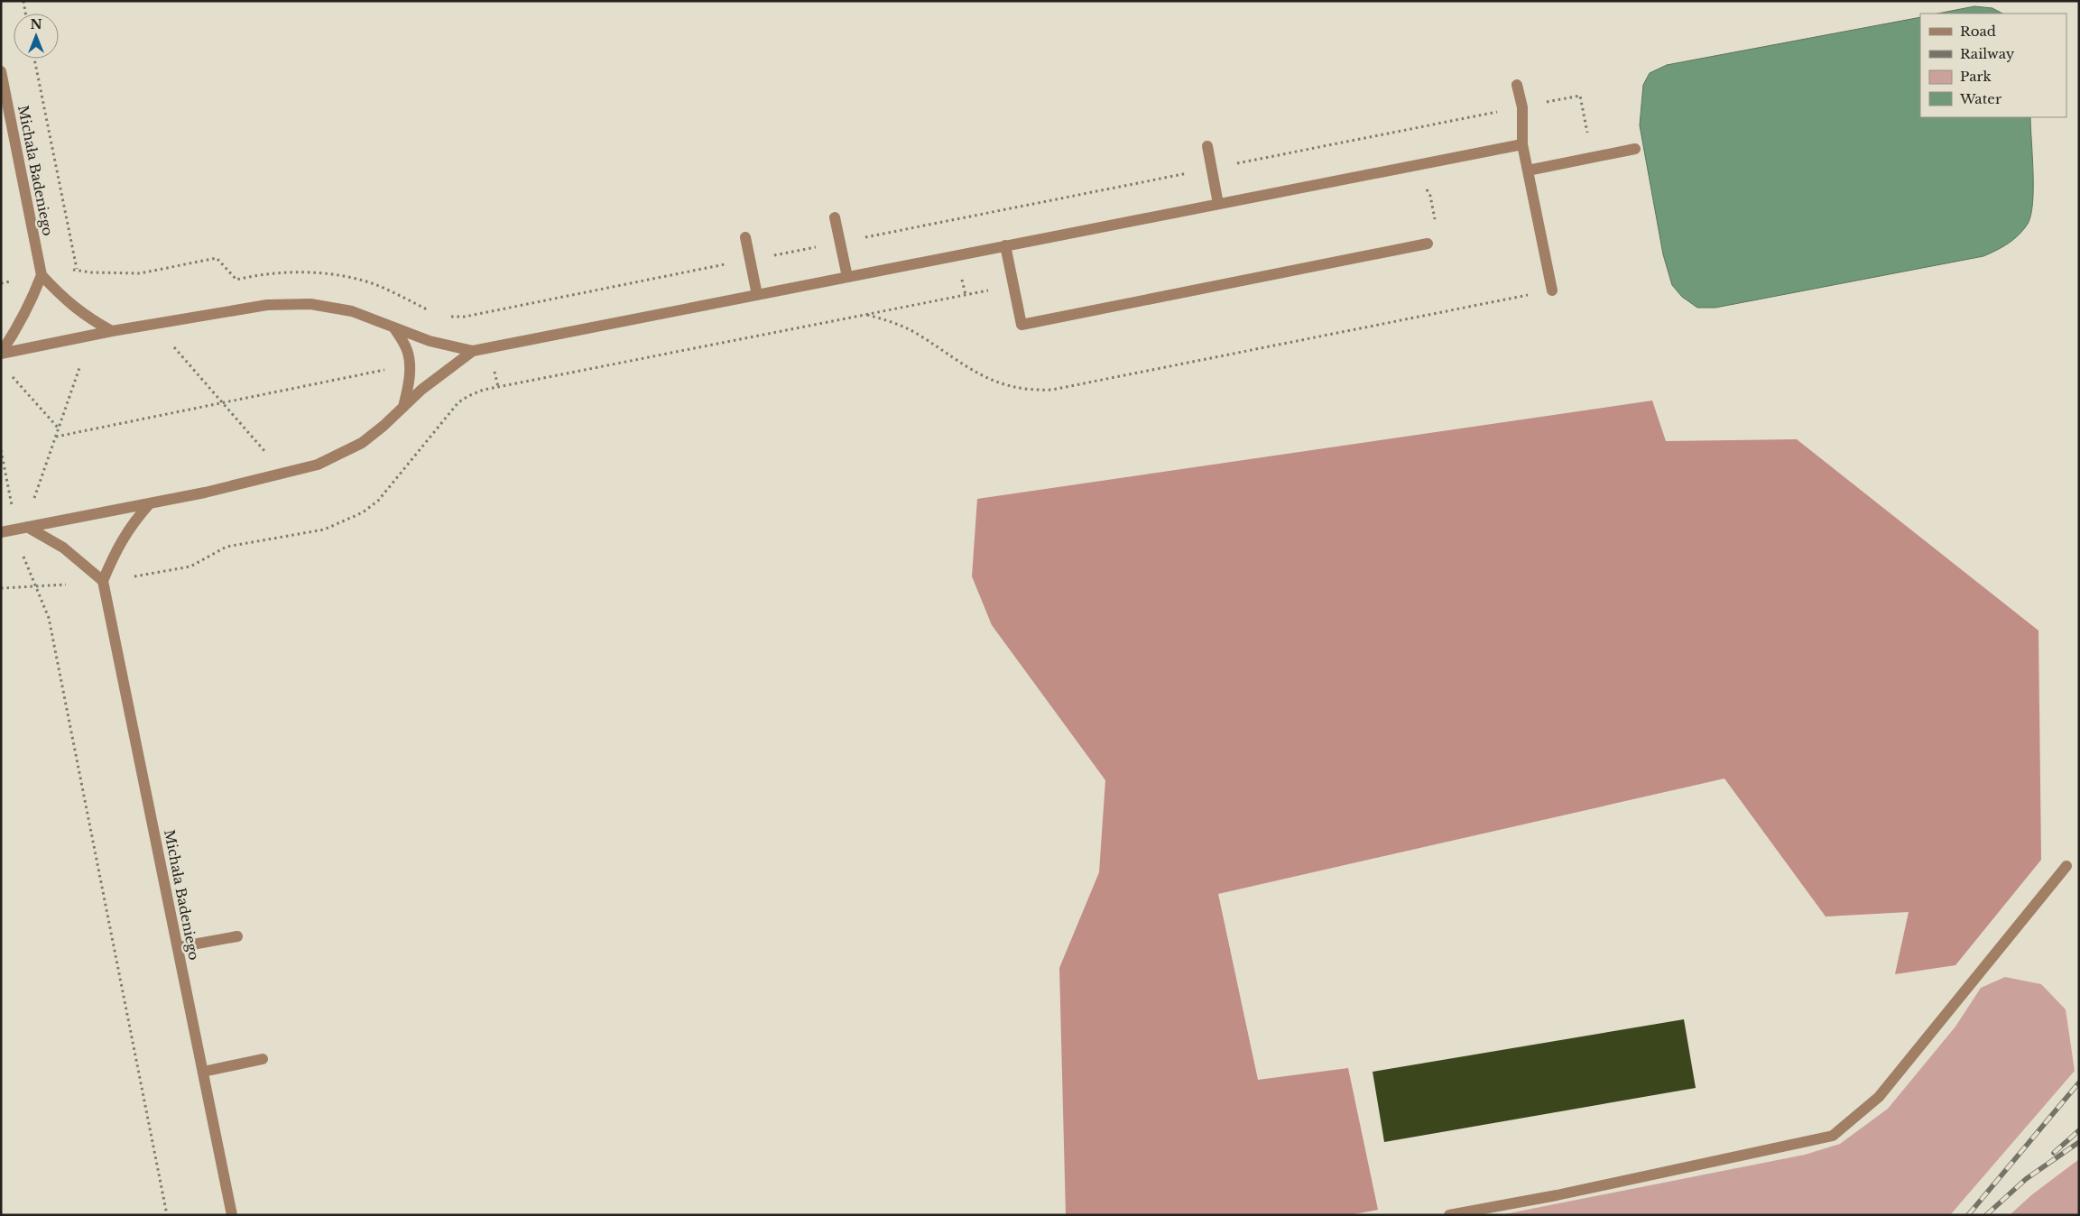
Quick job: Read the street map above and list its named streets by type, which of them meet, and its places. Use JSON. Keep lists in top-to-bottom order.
{
  "streets": {
    "lane": ["Michała Badeniego"]
  },
  "legend": [
    "Road",
    "Railway",
    "Park",
    "Water"
  ],
  "north": "top"
}
